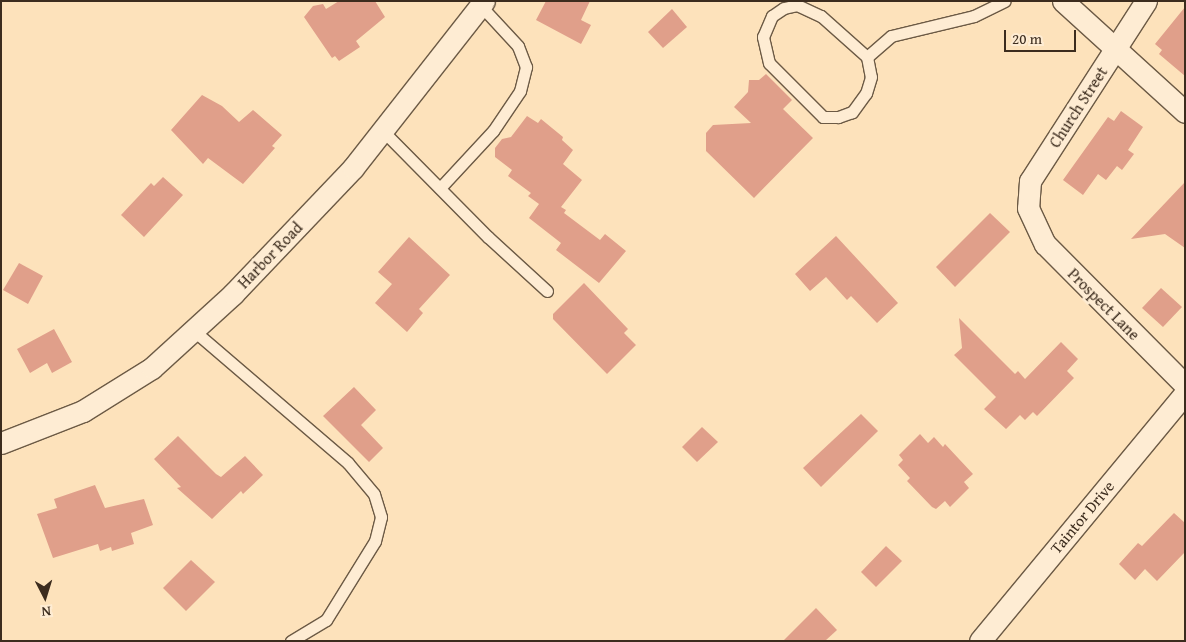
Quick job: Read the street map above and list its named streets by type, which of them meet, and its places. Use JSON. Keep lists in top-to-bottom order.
{
  "streets": {
    "street": [
      "Church Street",
      "Harbor Road",
      "Prospect Lane",
      "Taintor Drive"
    ]
  },
  "crossings": [
    ["Church Street", "Prospect Lane"]
  ],
  "scale_bar": "20 m",
  "north": "bottom"
}
